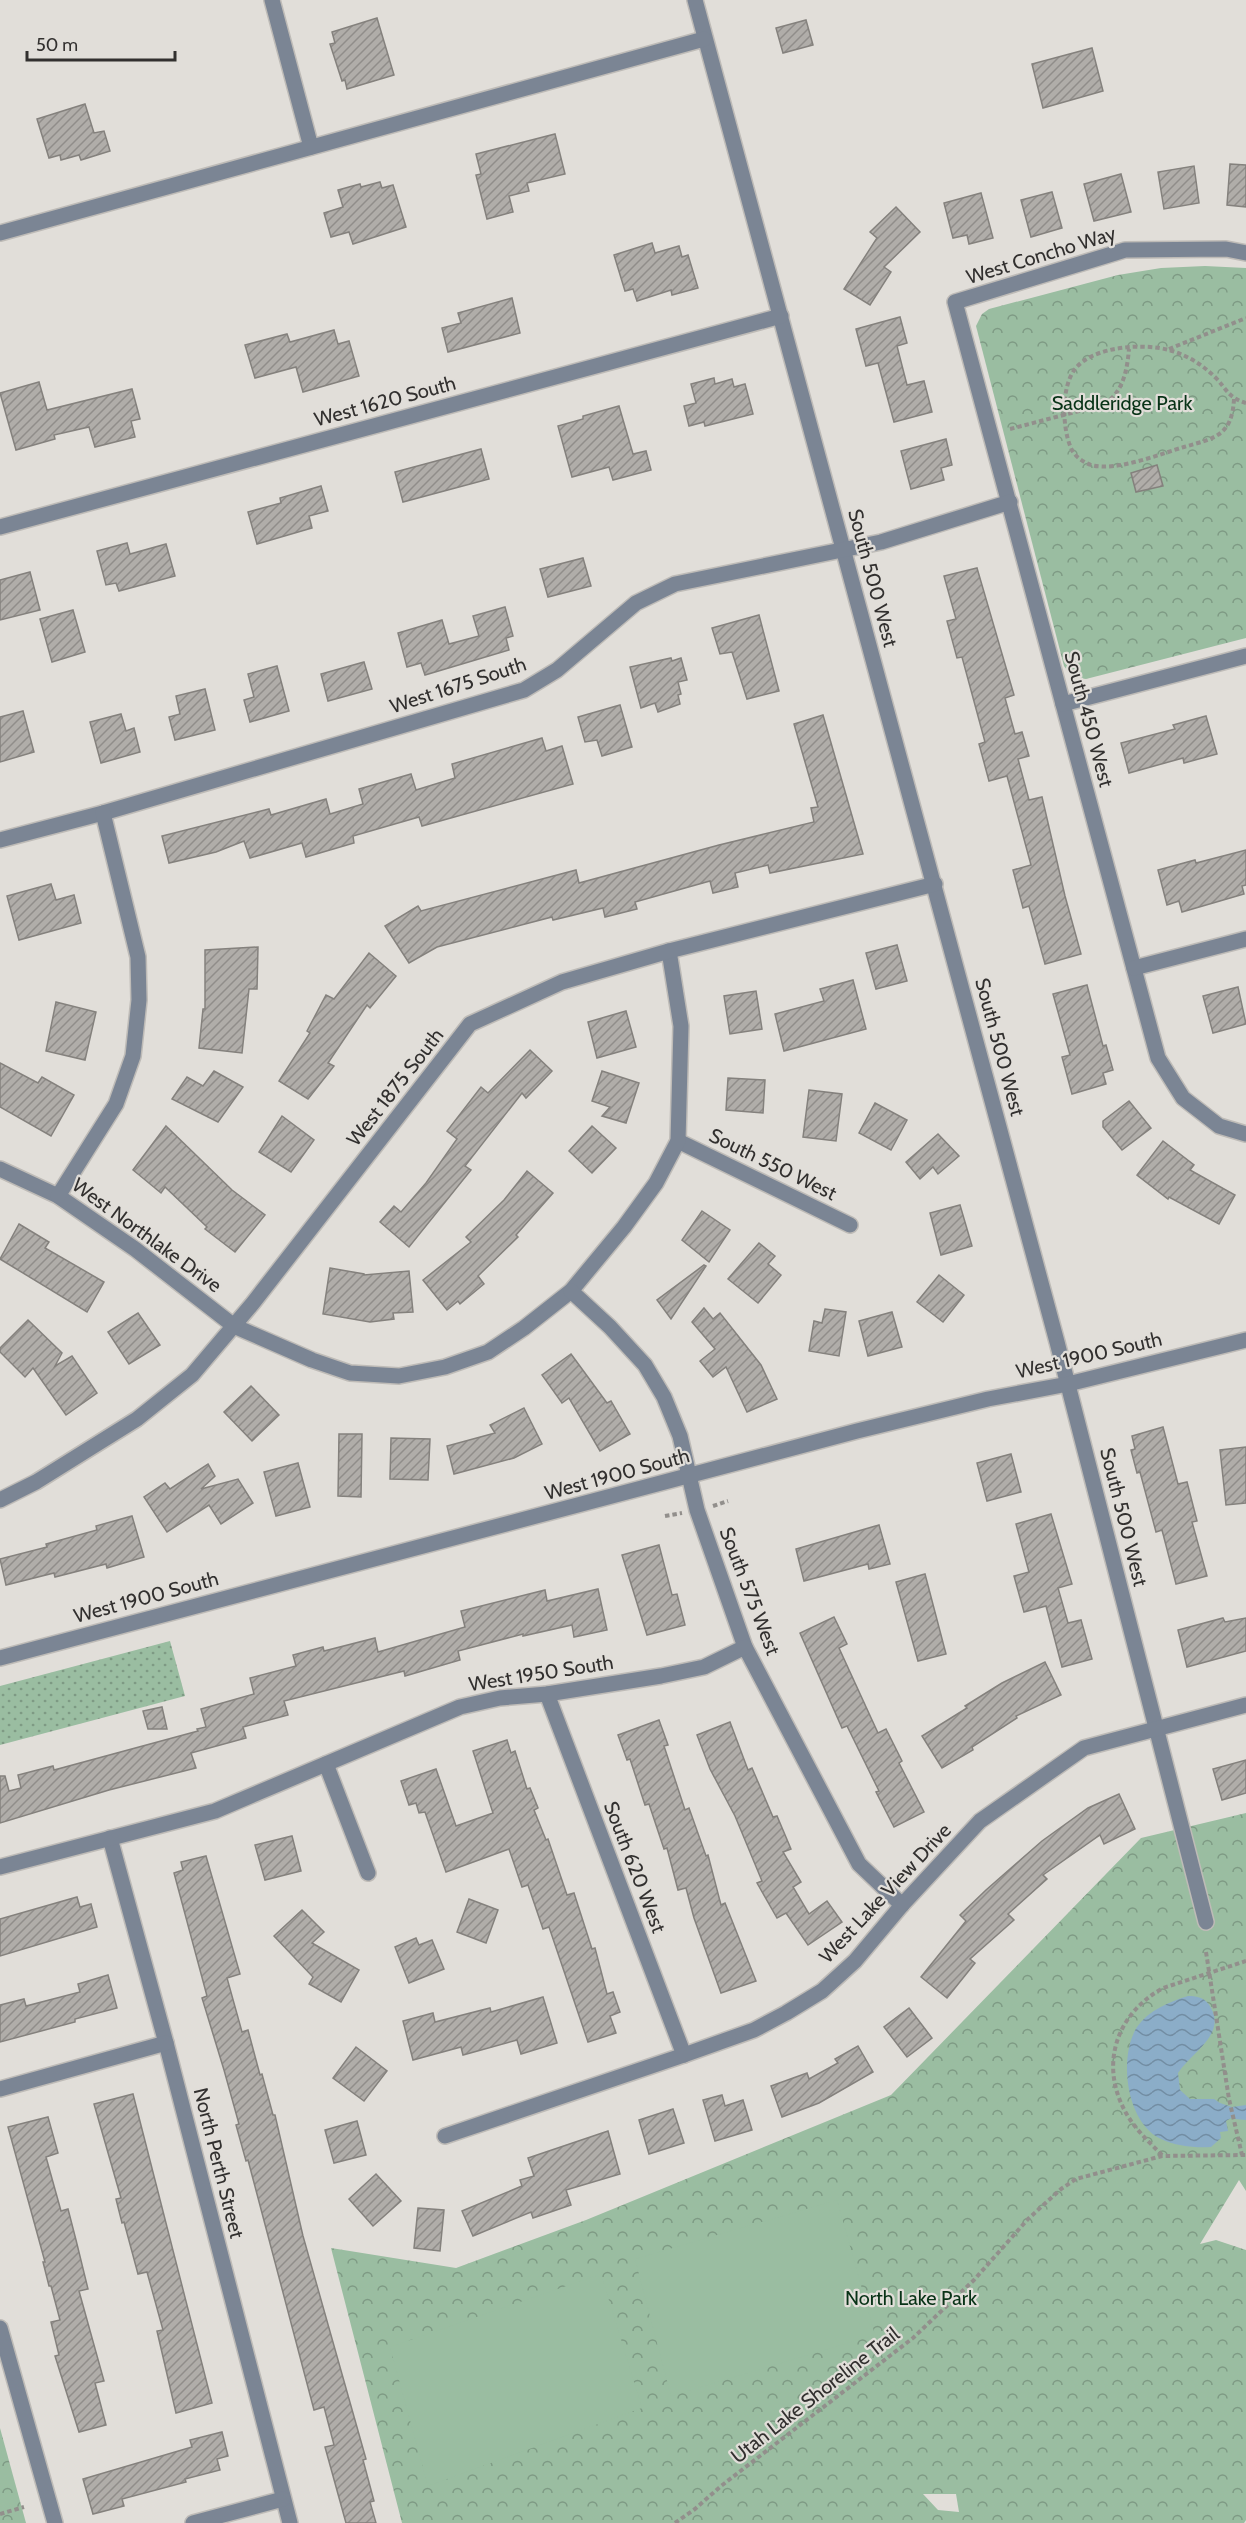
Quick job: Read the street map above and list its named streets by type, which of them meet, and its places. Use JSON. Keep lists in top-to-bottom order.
{
  "streets": {
    "street": [
      "West Concho Way",
      "West 1620 South",
      "South 500 West",
      "West 1675 South",
      "South 450 West",
      "West 1875 South",
      "South 550 West",
      "West Northlake Drive",
      "West 1900 South",
      "South 575 West",
      "West 1950 South",
      "South 620 West",
      "West Lake View Drive",
      "North Perth Street"
    ],
    "path": ["Utah Lake Shoreline Trail"]
  },
  "crossings": [
    ["West Concho Way", "South 450 West"],
    ["West 1620 South", "South 500 West"],
    ["South 500 West", "West 1675 South"],
    ["South 500 West", "West 1875 South"],
    ["South 500 West", "West 1900 South"],
    ["South 500 West", "West Lake View Drive"],
    ["West 1675 South", "South 450 West"],
    ["West 1875 South", "West Northlake Drive"],
    ["West Northlake Drive", "South 575 West"],
    ["West 1900 South", "South 575 West"],
    ["South 575 West", "West 1950 South"],
    ["South 575 West", "West Lake View Drive"],
    ["West 1950 South", "South 620 West"],
    ["West 1950 South", "North Perth Street"],
    ["South 620 West", "West Lake View Drive"]
  ],
  "parks": ["Saddleridge Park", "North Lake Park"],
  "scale_bar": "50 m"
}
